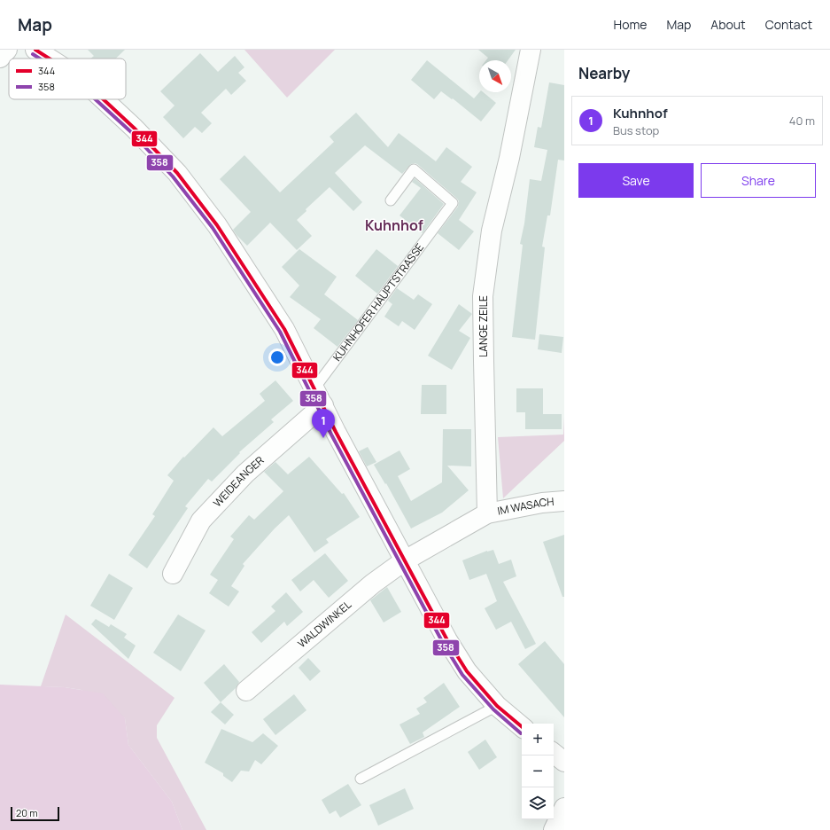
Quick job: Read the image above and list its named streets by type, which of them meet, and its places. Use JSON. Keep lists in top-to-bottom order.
{
  "streets": {
    "street": [
      "LANGE ZEILE",
      "WEIDEANGER",
      "IM WASACH",
      "WALDWINKEL"
    ],
    "lane": ["KUHNHOFER HAUPTSTRASSE"]
  },
  "crossings": [
    ["LANGE ZEILE", "IM WASACH"]
  ],
  "districts": ["Kuhnhof"],
  "lines": ["transit line 344", "transit line 358"],
  "legend": ["344", "358"],
  "scale_bar": "20 m",
  "north": "bottom right",
  "page": {
    "header": "Map",
    "nav": [
      "Home",
      "Map",
      "About",
      "Contact"
    ],
    "heading": "Nearby",
    "list": [
      {
        "mark": "1",
        "name": "Kuhnhof",
        "note": "Bus stop",
        "value": "40 m"
      }
    ],
    "buttons": ["Save", "Share"],
    "pins": "1",
    "map_buttons": ["+", "−"],
    "scale": "20 m"
  }
}
